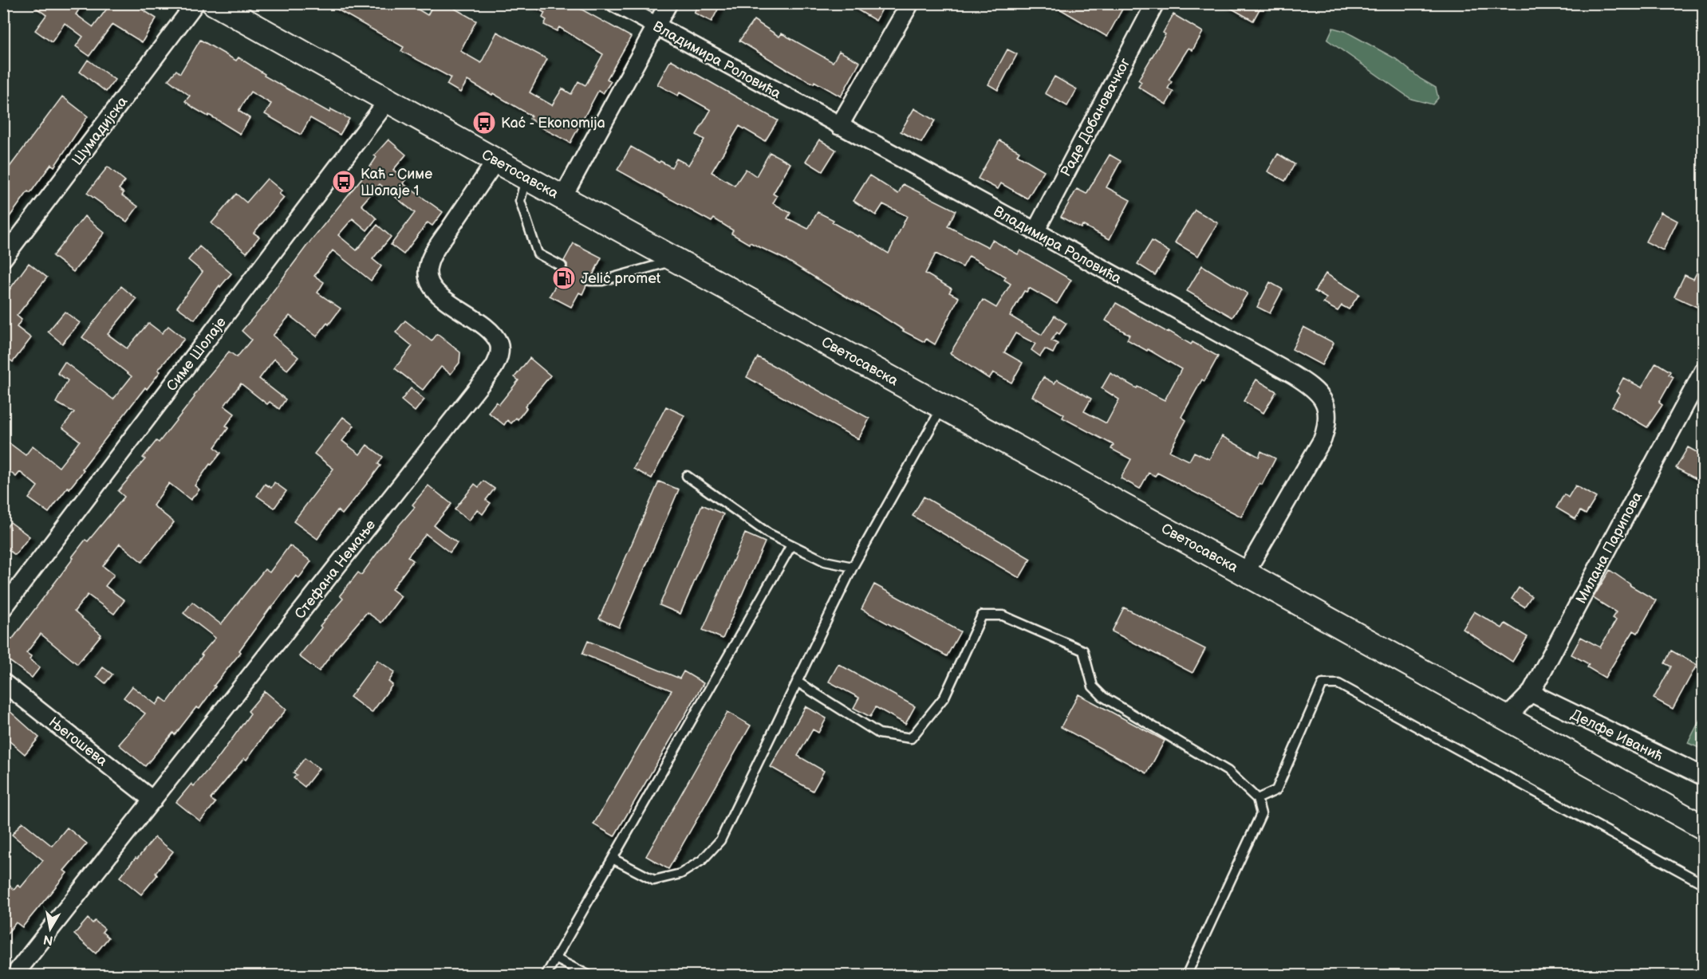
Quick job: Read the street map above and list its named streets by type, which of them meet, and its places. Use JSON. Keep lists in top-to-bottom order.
{
  "streets": {
    "main road": ["Светосавска"],
    "street": [
      "Владимира Роловића",
      "Раде Добановачког",
      "Шумадијска",
      "Симе Шолаје",
      "Милана Парипова",
      "Стефана Немање",
      "Делфе Иванић",
      "Његошева"
    ]
  },
  "crossings": [
    ["Владимира Роловића", "Раде Добановачког"],
    ["Владимира Роловића", "Светосавска"],
    ["Светосавска", "Симе Шолаје"],
    ["Светосавска", "Милана Парипова"],
    ["Светосавска", "Стефана Немање"],
    ["Милана Парипова", "Делфе Иванић"],
    ["Стефана Немање", "Његошева"]
  ],
  "places": {
    "bus stop": ["Kać - Ekonomija", "Каћ - Симе Шолаје 1"],
    "fuel station": ["Jelić promet"]
  },
  "north": "bottom"
}
